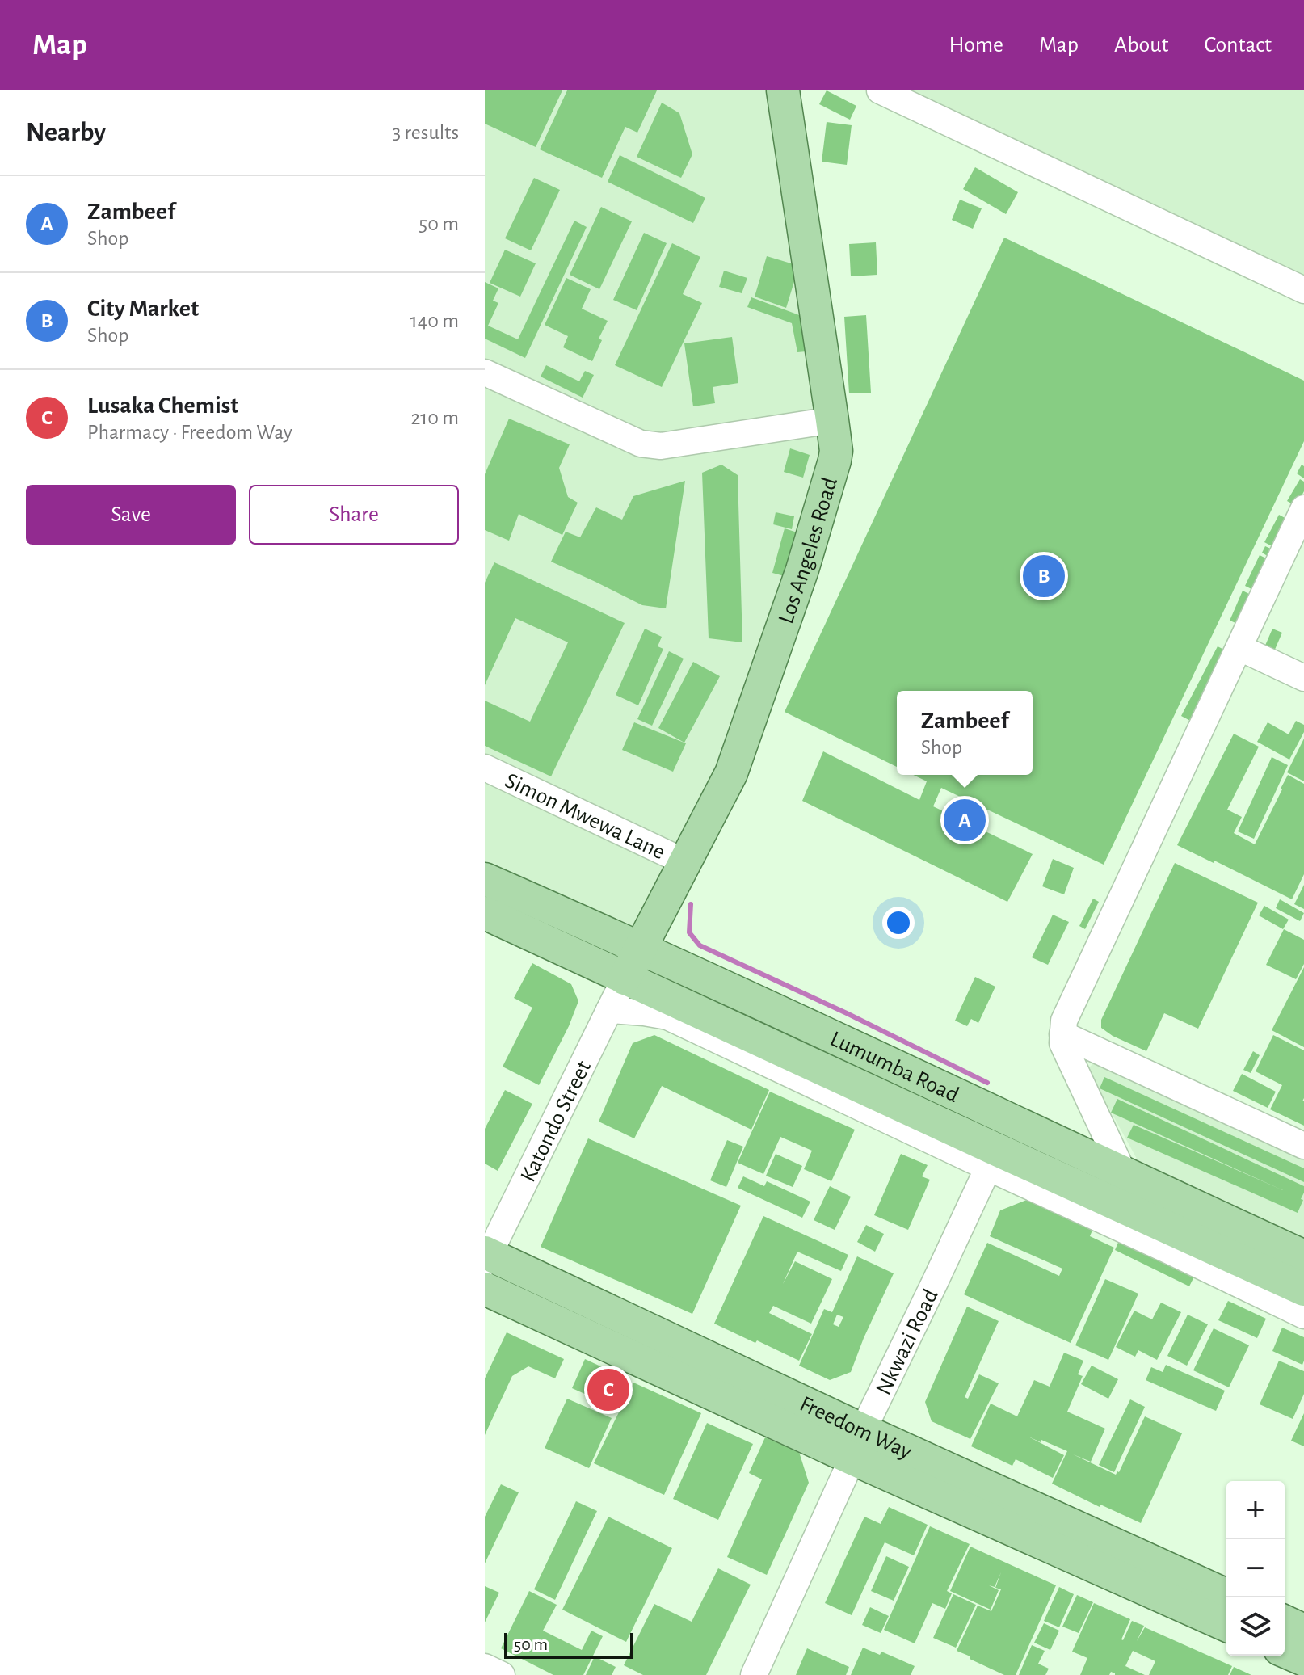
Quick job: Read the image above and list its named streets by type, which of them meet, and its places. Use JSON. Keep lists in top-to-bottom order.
{
  "streets": {
    "main road": ["Los Angeles Road", "Lumumba Road", "Freedom Way"],
    "street": ["Simon Mwewa Lane", "Katondo Street", "Nkwazi Road"]
  },
  "crossings": [
    ["Los Angeles Road", "Simon Mwewa Lane"],
    ["Los Angeles Road", "Lumumba Road"],
    ["Los Angeles Road", "Katondo Street"],
    ["Lumumba Road", "Katondo Street"],
    ["Lumumba Road", "Nkwazi Road"],
    ["Katondo Street", "Freedom Way"],
    ["Nkwazi Road", "Freedom Way"]
  ],
  "scale_bar": "50 m",
  "page": {
    "header": "Map",
    "nav": [
      "Home",
      "Map",
      "About",
      "Contact"
    ],
    "heading": ["Nearby", "3 results"],
    "list": [
      {
        "mark": "A",
        "name": "Zambeef",
        "note": "Shop",
        "value": "50 m"
      },
      {
        "mark": "B",
        "name": "City Market",
        "note": "Shop",
        "value": "140 m"
      },
      {
        "mark": "C",
        "name": "Lusaka Chemist",
        "note": "Pharmacy · Freedom Way",
        "value": "210 m"
      }
    ],
    "buttons": ["Save", "Share"],
    "pins": ["B", "A", "C"],
    "popup": ["Zambeef", "Shop"],
    "map_buttons": ["+", "−"],
    "scale": "50 m"
  }
}
